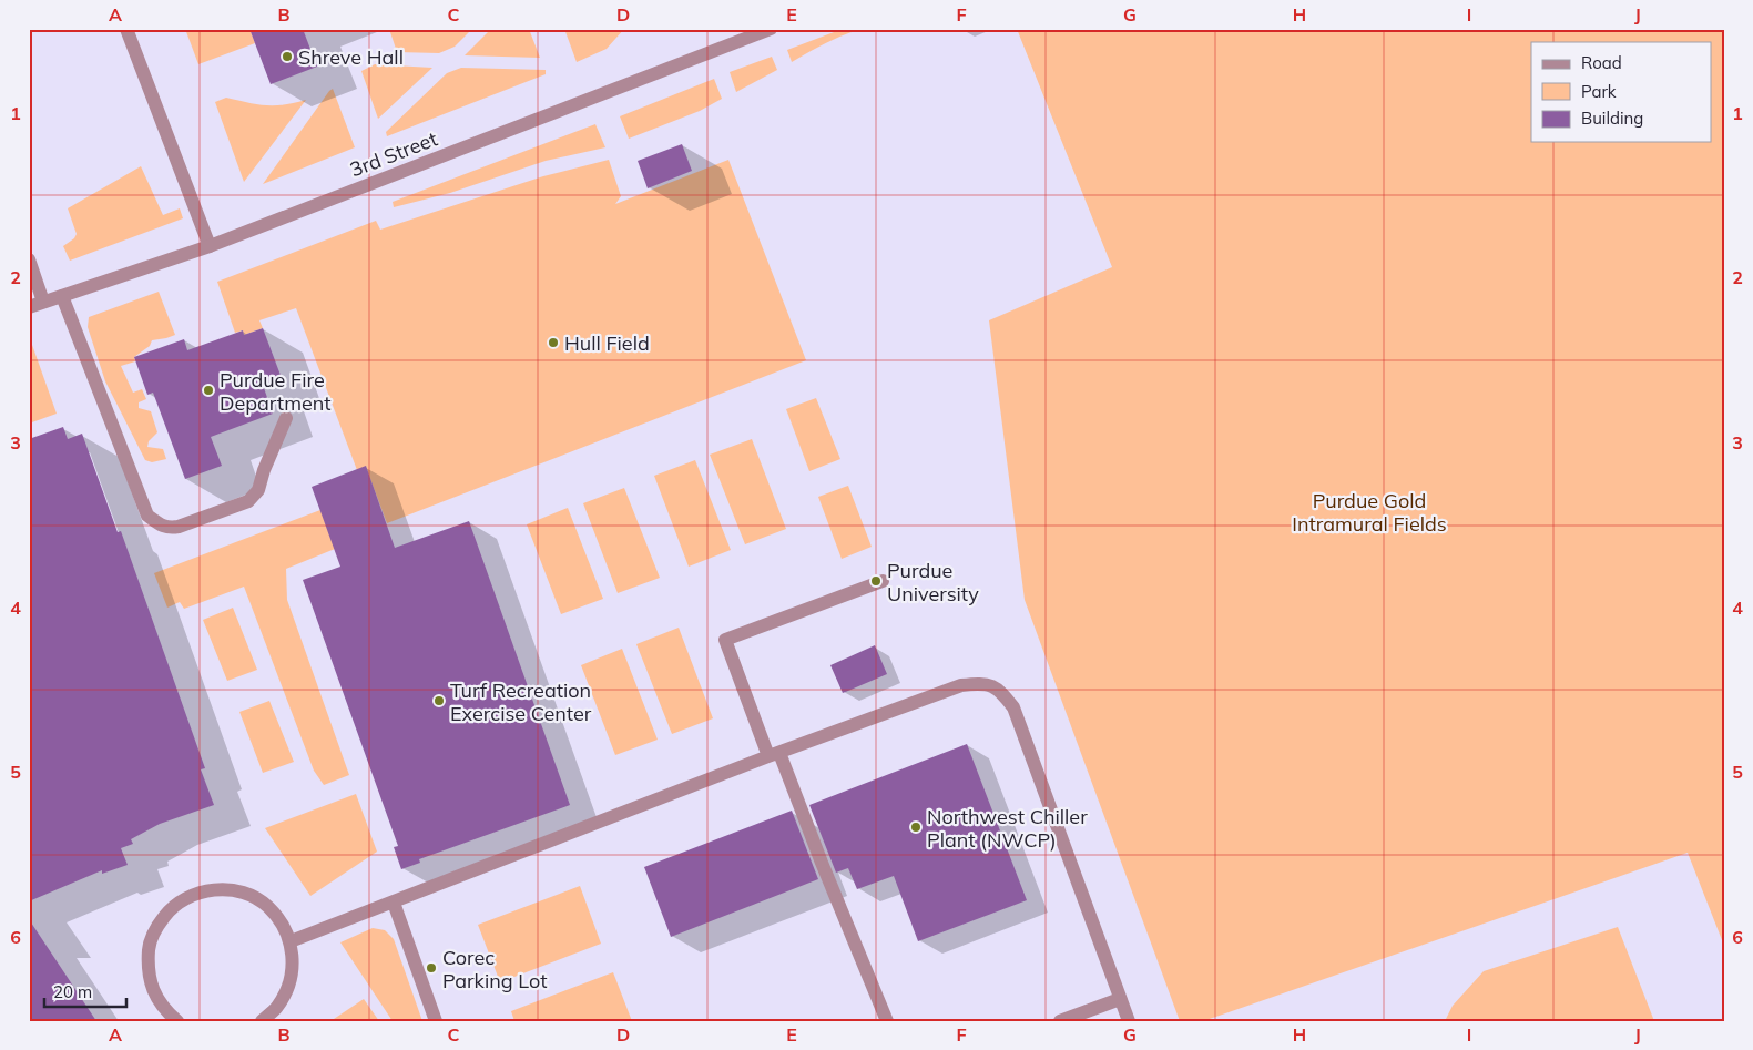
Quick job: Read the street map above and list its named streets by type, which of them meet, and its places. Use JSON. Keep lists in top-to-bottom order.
{
  "streets": {
    "street": ["3rd Street"]
  },
  "parks": ["Purdue Gold Intramural Fields"],
  "places": [
    "Shreve Hall",
    "Hull Field",
    "Purdue Fire Department",
    "Purdue University",
    "Turf Recreation Exercise Center",
    "Northwest Chiller Plant (NWCP)",
    "Corec Parking Lot"
  ],
  "legend": ["Road", "Park", "Building"],
  "scale_bar": "20 m",
  "grid": {
    "columns": [
      "A",
      "B",
      "C",
      "D",
      "E",
      "F",
      "G",
      "H",
      "I",
      "J"
    ],
    "rows": [
      "1",
      "2",
      "3",
      "4",
      "5",
      "6"
    ]
  }
}
